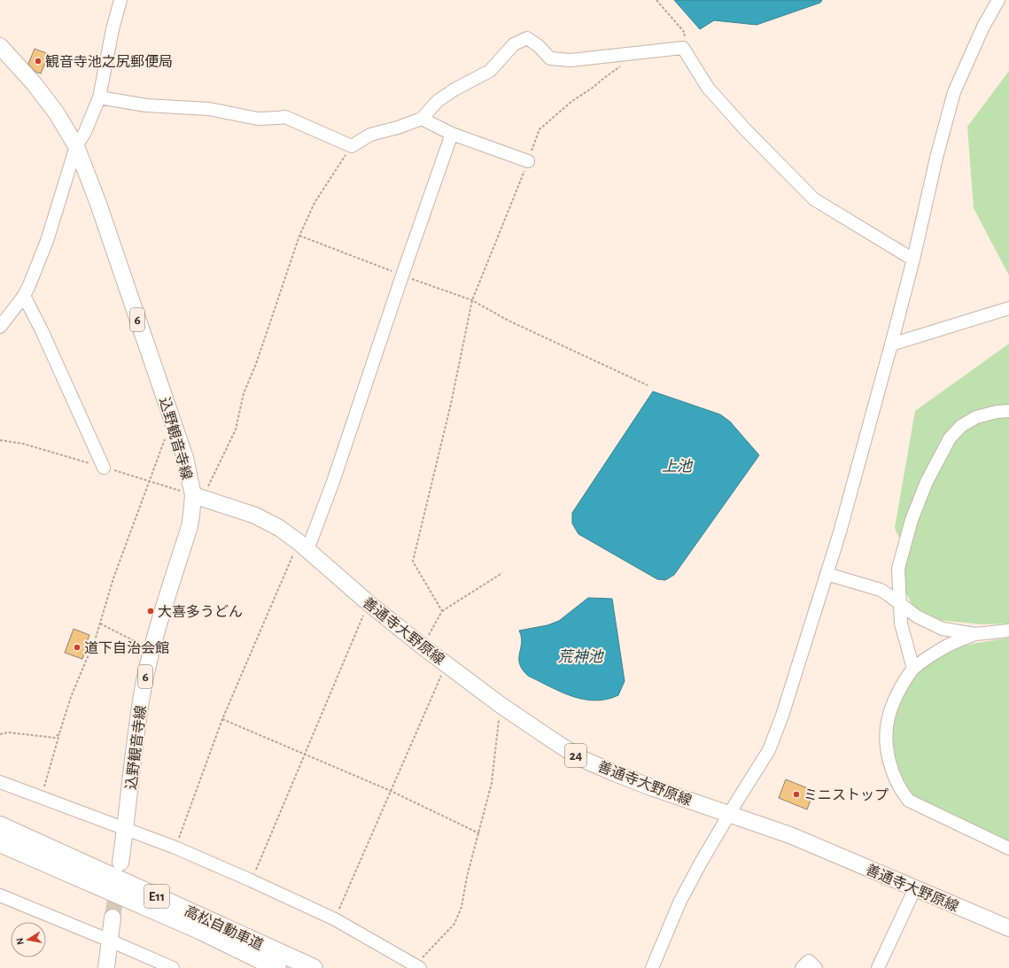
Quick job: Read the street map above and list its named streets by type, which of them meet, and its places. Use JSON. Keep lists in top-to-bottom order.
{
  "streets": {
    "highway": ["E11", "高松自動車道"],
    "main road": [
      "6",
      "込野観音寺線",
      "善通寺大野原線",
      "24"
    ]
  },
  "crossings": [
    ["込野観音寺線", "善通寺大野原線"]
  ],
  "water": ["上池", "荒神池"],
  "places": [
    "観音寺池之尻郵便局",
    "大喜多うどん",
    "道下自治会館",
    "ミニストップ"
  ],
  "north": "left"
}
